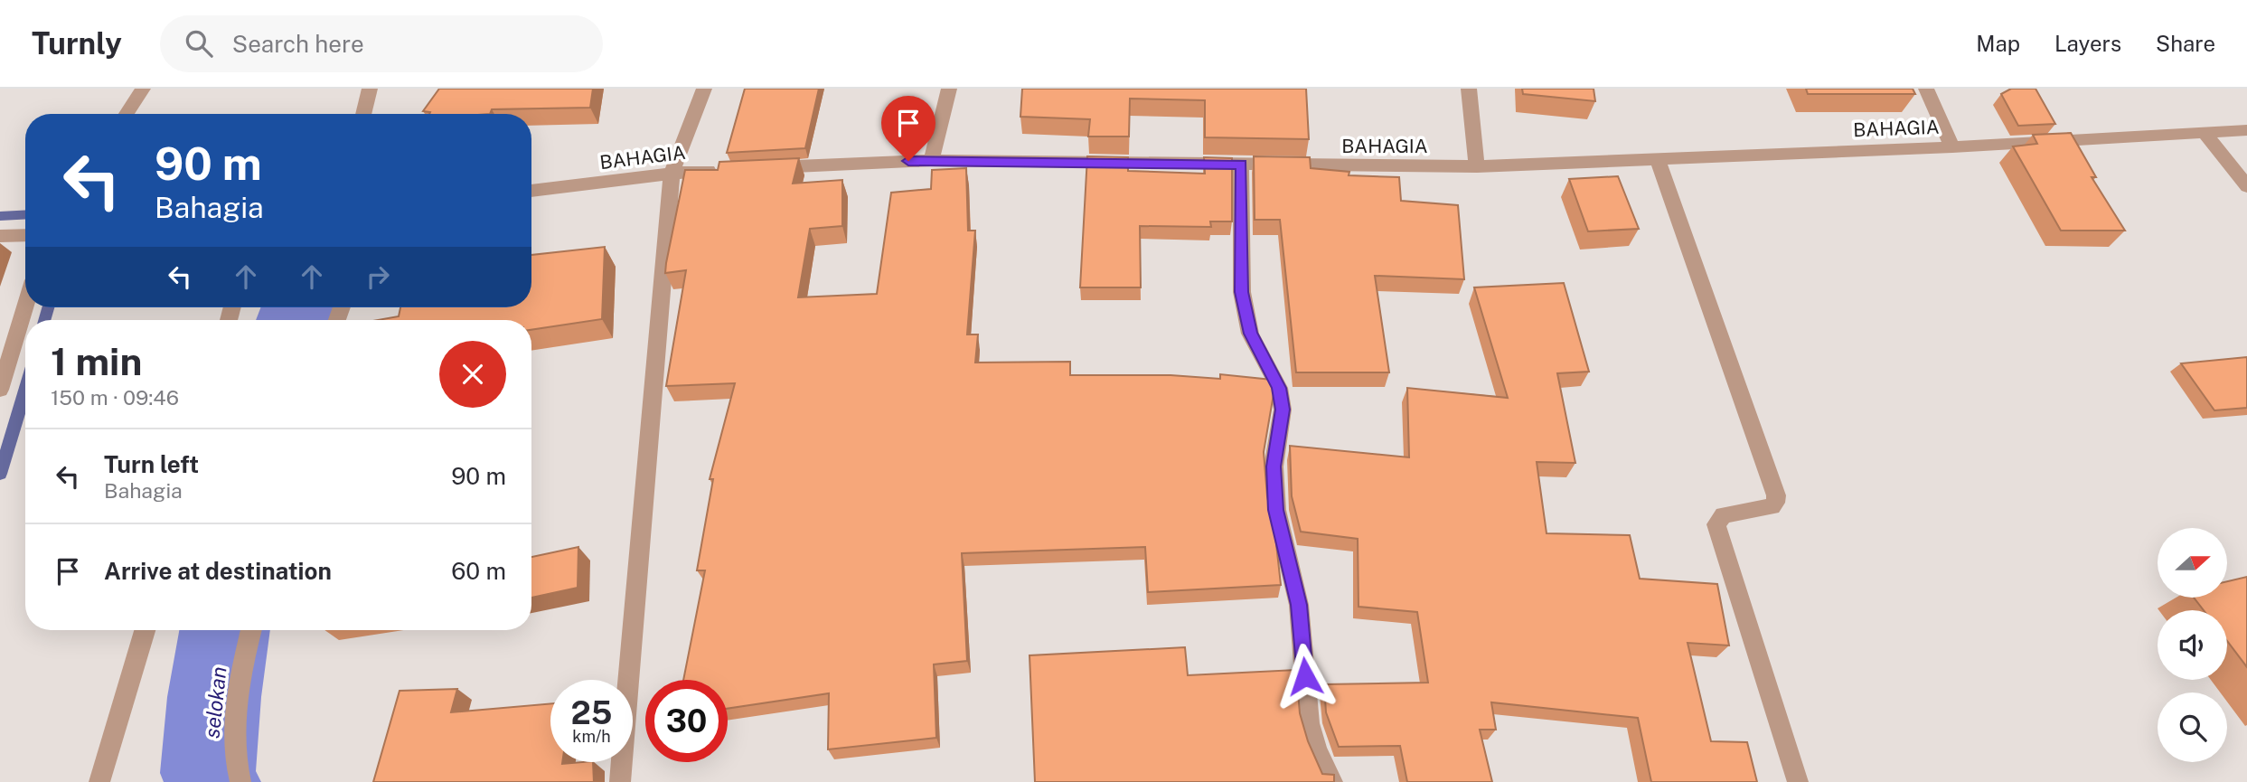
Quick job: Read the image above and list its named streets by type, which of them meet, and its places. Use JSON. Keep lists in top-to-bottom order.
{
  "streets": {
    "street": ["BAHAGIA"]
  },
  "water": ["selokan"],
  "north": "right",
  "page": {
    "header": "Turnly",
    "search": "Search here",
    "nav": ["Map", "Layers", "Share"],
    "turn": ["90 m", "Bahagia"],
    "heading": ["1 min", "150 m · 09:46"],
    "list": [
      {
        "name": "Turn left",
        "note": "Bahagia",
        "value": "90 m"
      },
      {
        "name": "Arrive at destination",
        "value": "60 m"
      }
    ],
    "speed": "25 km/h",
    "limit": "30"
  }
}
